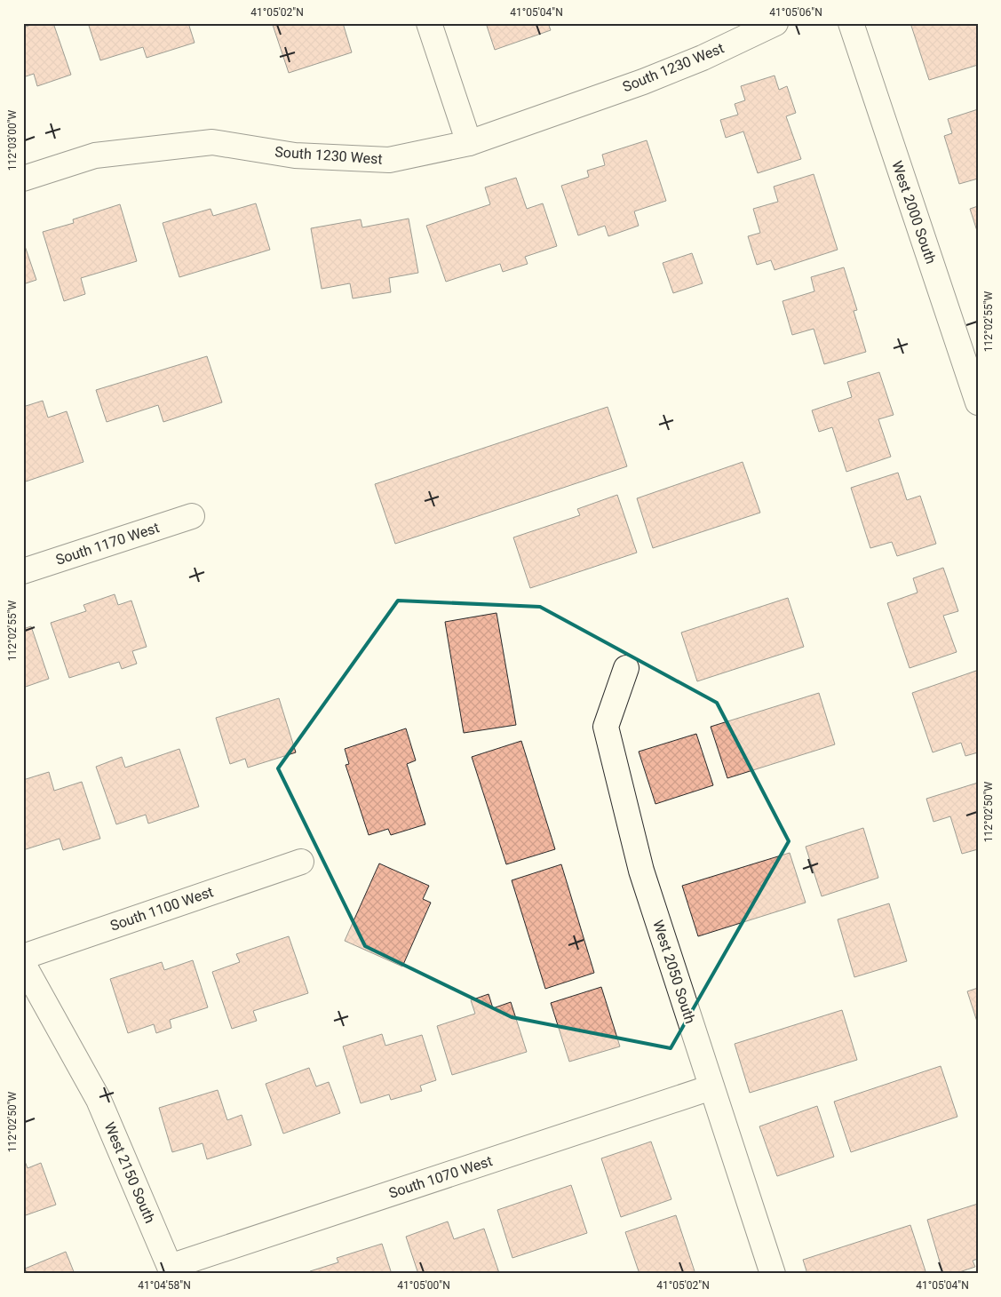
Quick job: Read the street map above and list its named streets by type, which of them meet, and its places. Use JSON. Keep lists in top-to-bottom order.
{
  "streets": {
    "street": [
      "South 1230 West",
      "West 2000 South",
      "South 1170 West",
      "South 1100 West",
      "West 2050 South",
      "West 2150 South",
      "South 1070 West"
    ]
  },
  "crossings": [
    ["West 2050 South", "South 1070 West"],
    ["West 2150 South", "South 1070 West"]
  ],
  "coordinates": [
    "41°05'02\"N",
    "41°05'04\"N",
    "41°05'06\"N",
    "112°03'00\"W",
    "112°02'55\"W",
    "112°02'50\"W",
    "41°04'58\"N",
    "41°05'00\"N"
  ]
}
